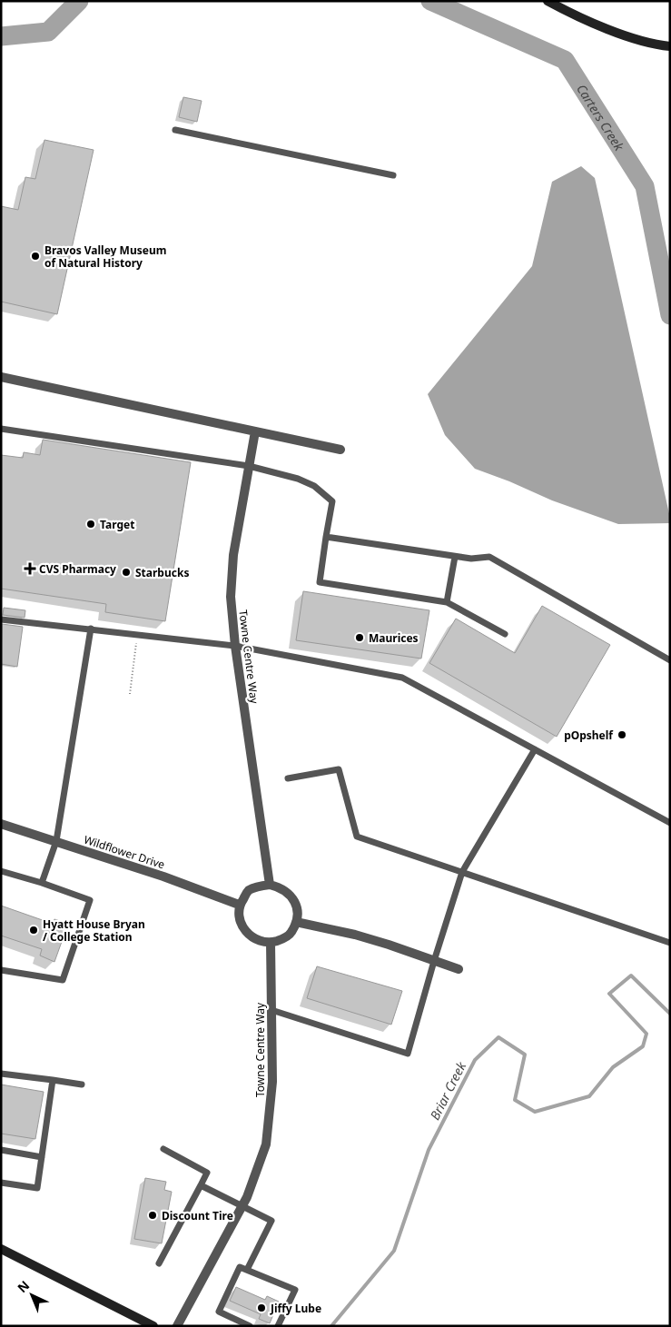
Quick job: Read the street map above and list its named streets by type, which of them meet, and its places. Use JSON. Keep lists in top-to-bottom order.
{
  "streets": {
    "street": ["Towne Centre Way", "Wildflower Drive"]
  },
  "crossings": [
    ["Towne Centre Way", "Wildflower Drive"]
  ],
  "water": ["Carters Creek", "Briar Creek"],
  "places": {
    "other": [
      "Bravos Valley Museum of Natural History",
      "Target",
      "Starbucks",
      "Maurices",
      "pOpshelf",
      "Hyatt House Bryan / College Station",
      "Discount Tire",
      "Jiffy Lube"
    ],
    "health": ["CVS Pharmacy"]
  },
  "north": "top left"
}
